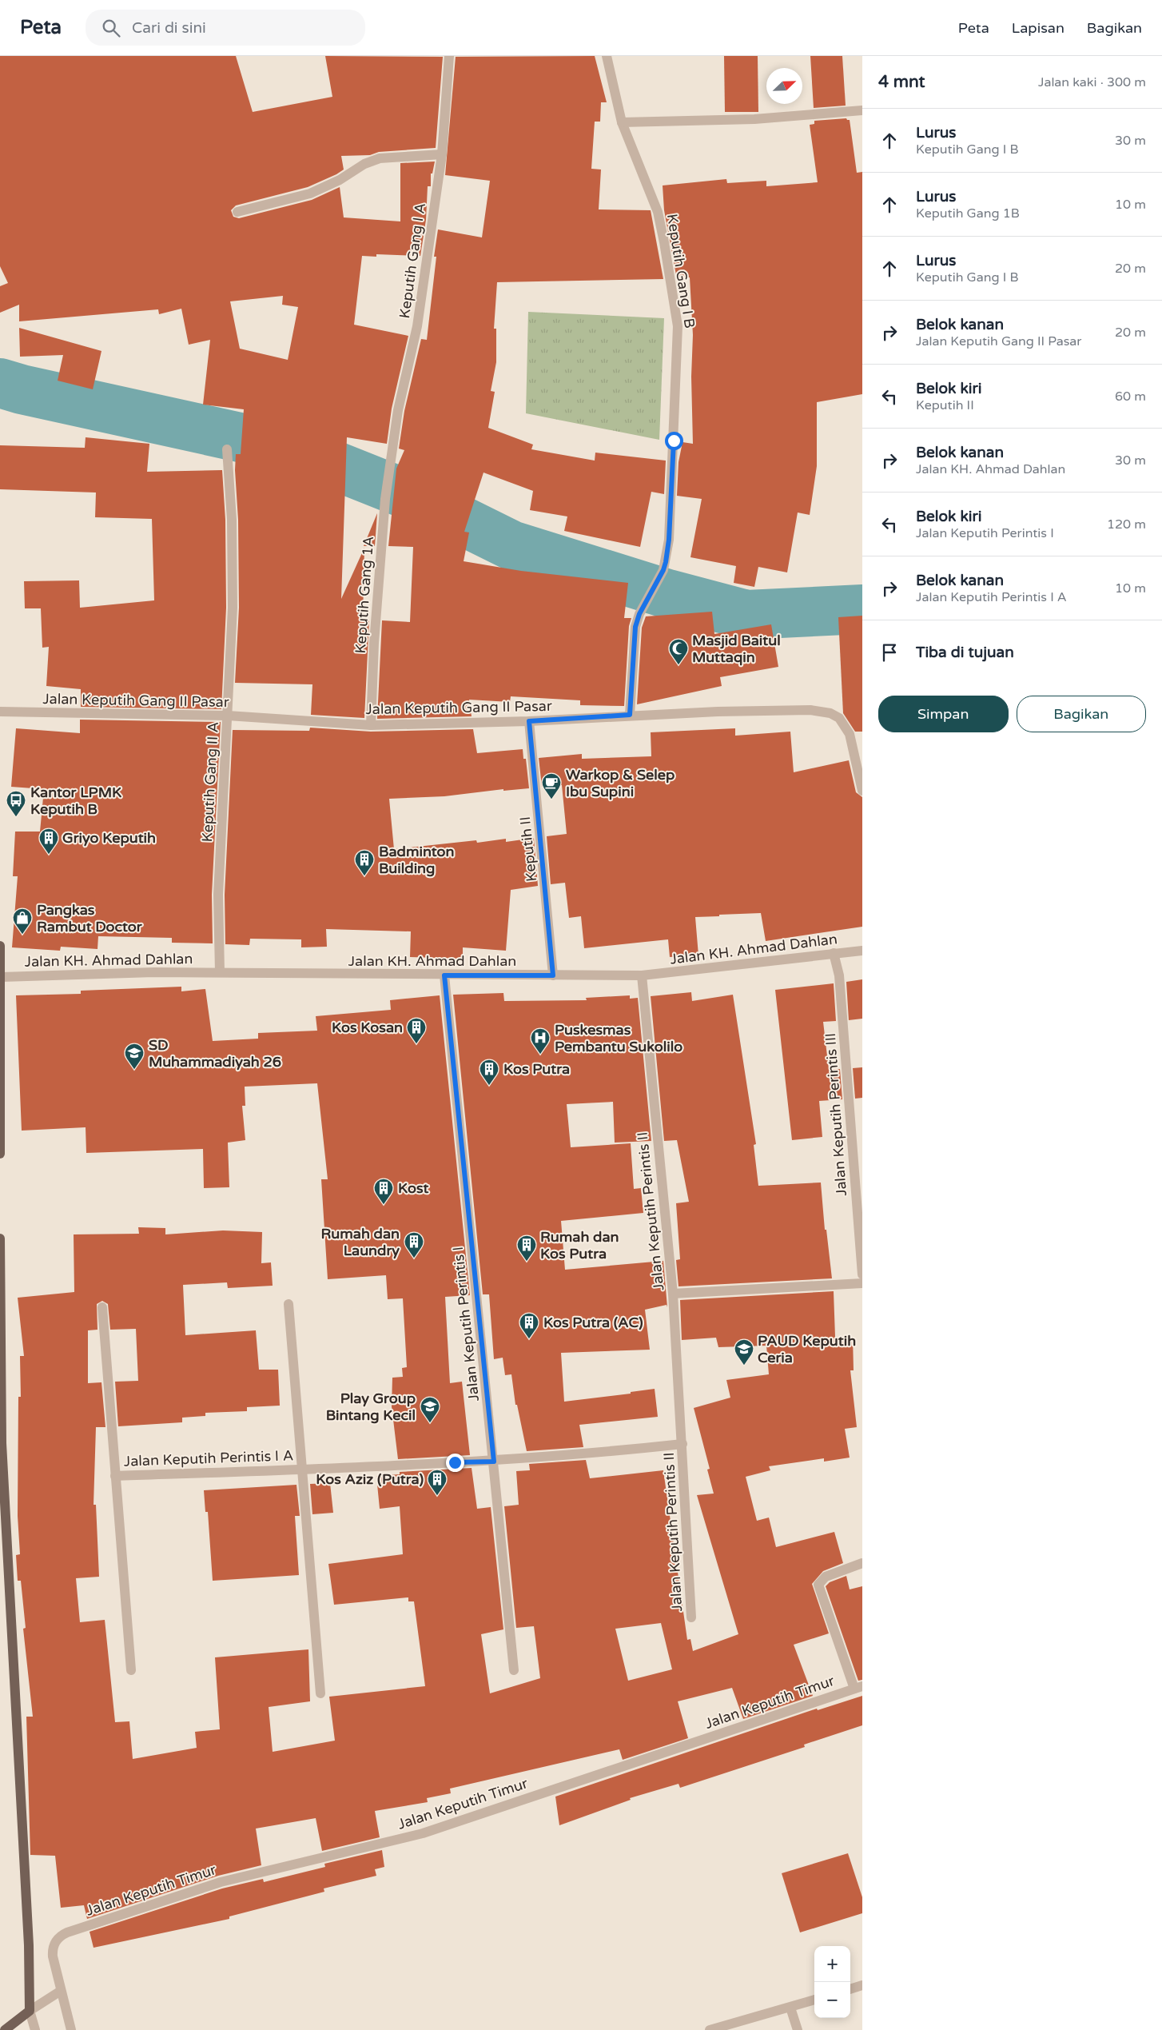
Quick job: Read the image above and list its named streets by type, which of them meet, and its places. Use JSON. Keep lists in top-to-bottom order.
{
  "streets": {
    "street": [
      "Keputih Gang I A",
      "Keputih Gang I B",
      "Keputih Gang 1A",
      "Jalan Keputih Gang II Pasar",
      "Keputih Gang II A",
      "Keputih II",
      "Jalan KH. Ahmad Dahlan",
      "Jalan Keputih Perintis III",
      "Jalan Keputih Perintis II",
      "Jalan Keputih Perintis I",
      "Jalan Keputih Perintis I A",
      "Jalan Keputih Timur"
    ]
  },
  "crossings": [
    ["Keputih Gang I A", "Keputih Gang 1A"],
    ["Keputih Gang I B", "Jalan Keputih Gang II Pasar"],
    ["Keputih Gang 1A", "Jalan Keputih Gang II Pasar"],
    ["Jalan Keputih Gang II Pasar", "Keputih Gang II A"],
    ["Jalan Keputih Gang II Pasar", "Keputih II"],
    ["Keputih Gang II A", "Jalan KH. Ahmad Dahlan"],
    ["Keputih II", "Jalan KH. Ahmad Dahlan"],
    ["Jalan KH. Ahmad Dahlan", "Jalan Keputih Perintis III"],
    ["Jalan KH. Ahmad Dahlan", "Jalan Keputih Perintis II"],
    ["Jalan KH. Ahmad Dahlan", "Jalan Keputih Perintis I"],
    ["Jalan Keputih Perintis II", "Jalan Keputih Perintis I"],
    ["Jalan Keputih Perintis II", "Jalan Keputih Perintis I A"],
    ["Jalan Keputih Perintis I", "Jalan Keputih Perintis I A"]
  ],
  "places": {
    "mosque": ["Masjid Baitul Muttaqin"],
    "cafe": ["Warkop & Selep Ibu Supini"],
    "bus stop": ["Kantor LPMK Keputih B"],
    "building": [
      "Griyo Keputih",
      "Badminton Building",
      "Kos Kosan",
      "Kos Putra",
      "Kost",
      "Rumah dan Laundry",
      "Rumah dan Kos Putra",
      "Kos Putra (AC)",
      "Kos Aziz (Putra)"
    ],
    "shop": ["Pangkas Rambut Doctor"],
    "hospital": ["Puskesmas Pembantu Sukolilo"],
    "school or university": ["SD Muhammadiyah 26", "PAUD Keputih Ceria", "Play Group Bintang Kecil"]
  },
  "north": "top right",
  "page": {
    "header": "Peta",
    "search": "Cari di sini",
    "nav": ["Peta", "Lapisan", "Bagikan"],
    "heading": ["4 mnt", "Jalan kaki · 300 m"],
    "list": [
      ["Lurus", "Keputih Gang I B", "30 m"],
      ["Lurus", "Keputih Gang 1B", "10 m"],
      ["Lurus", "Keputih Gang I B", "20 m"],
      ["Belok kanan", "Jalan Keputih Gang II Pasar", "20 m"],
      ["Belok kiri", "Keputih II", "60 m"],
      ["Belok kanan", "Jalan KH. Ahmad Dahlan", "30 m"],
      ["Belok kiri", "Jalan Keputih Perintis I", "120 m"],
      ["Belok kanan", "Jalan Keputih Perintis I A", "10 m"],
      "Tiba di tujuan"
    ],
    "buttons": ["Simpan", "Bagikan"],
    "map_buttons": ["+", "−"]
  }
}
